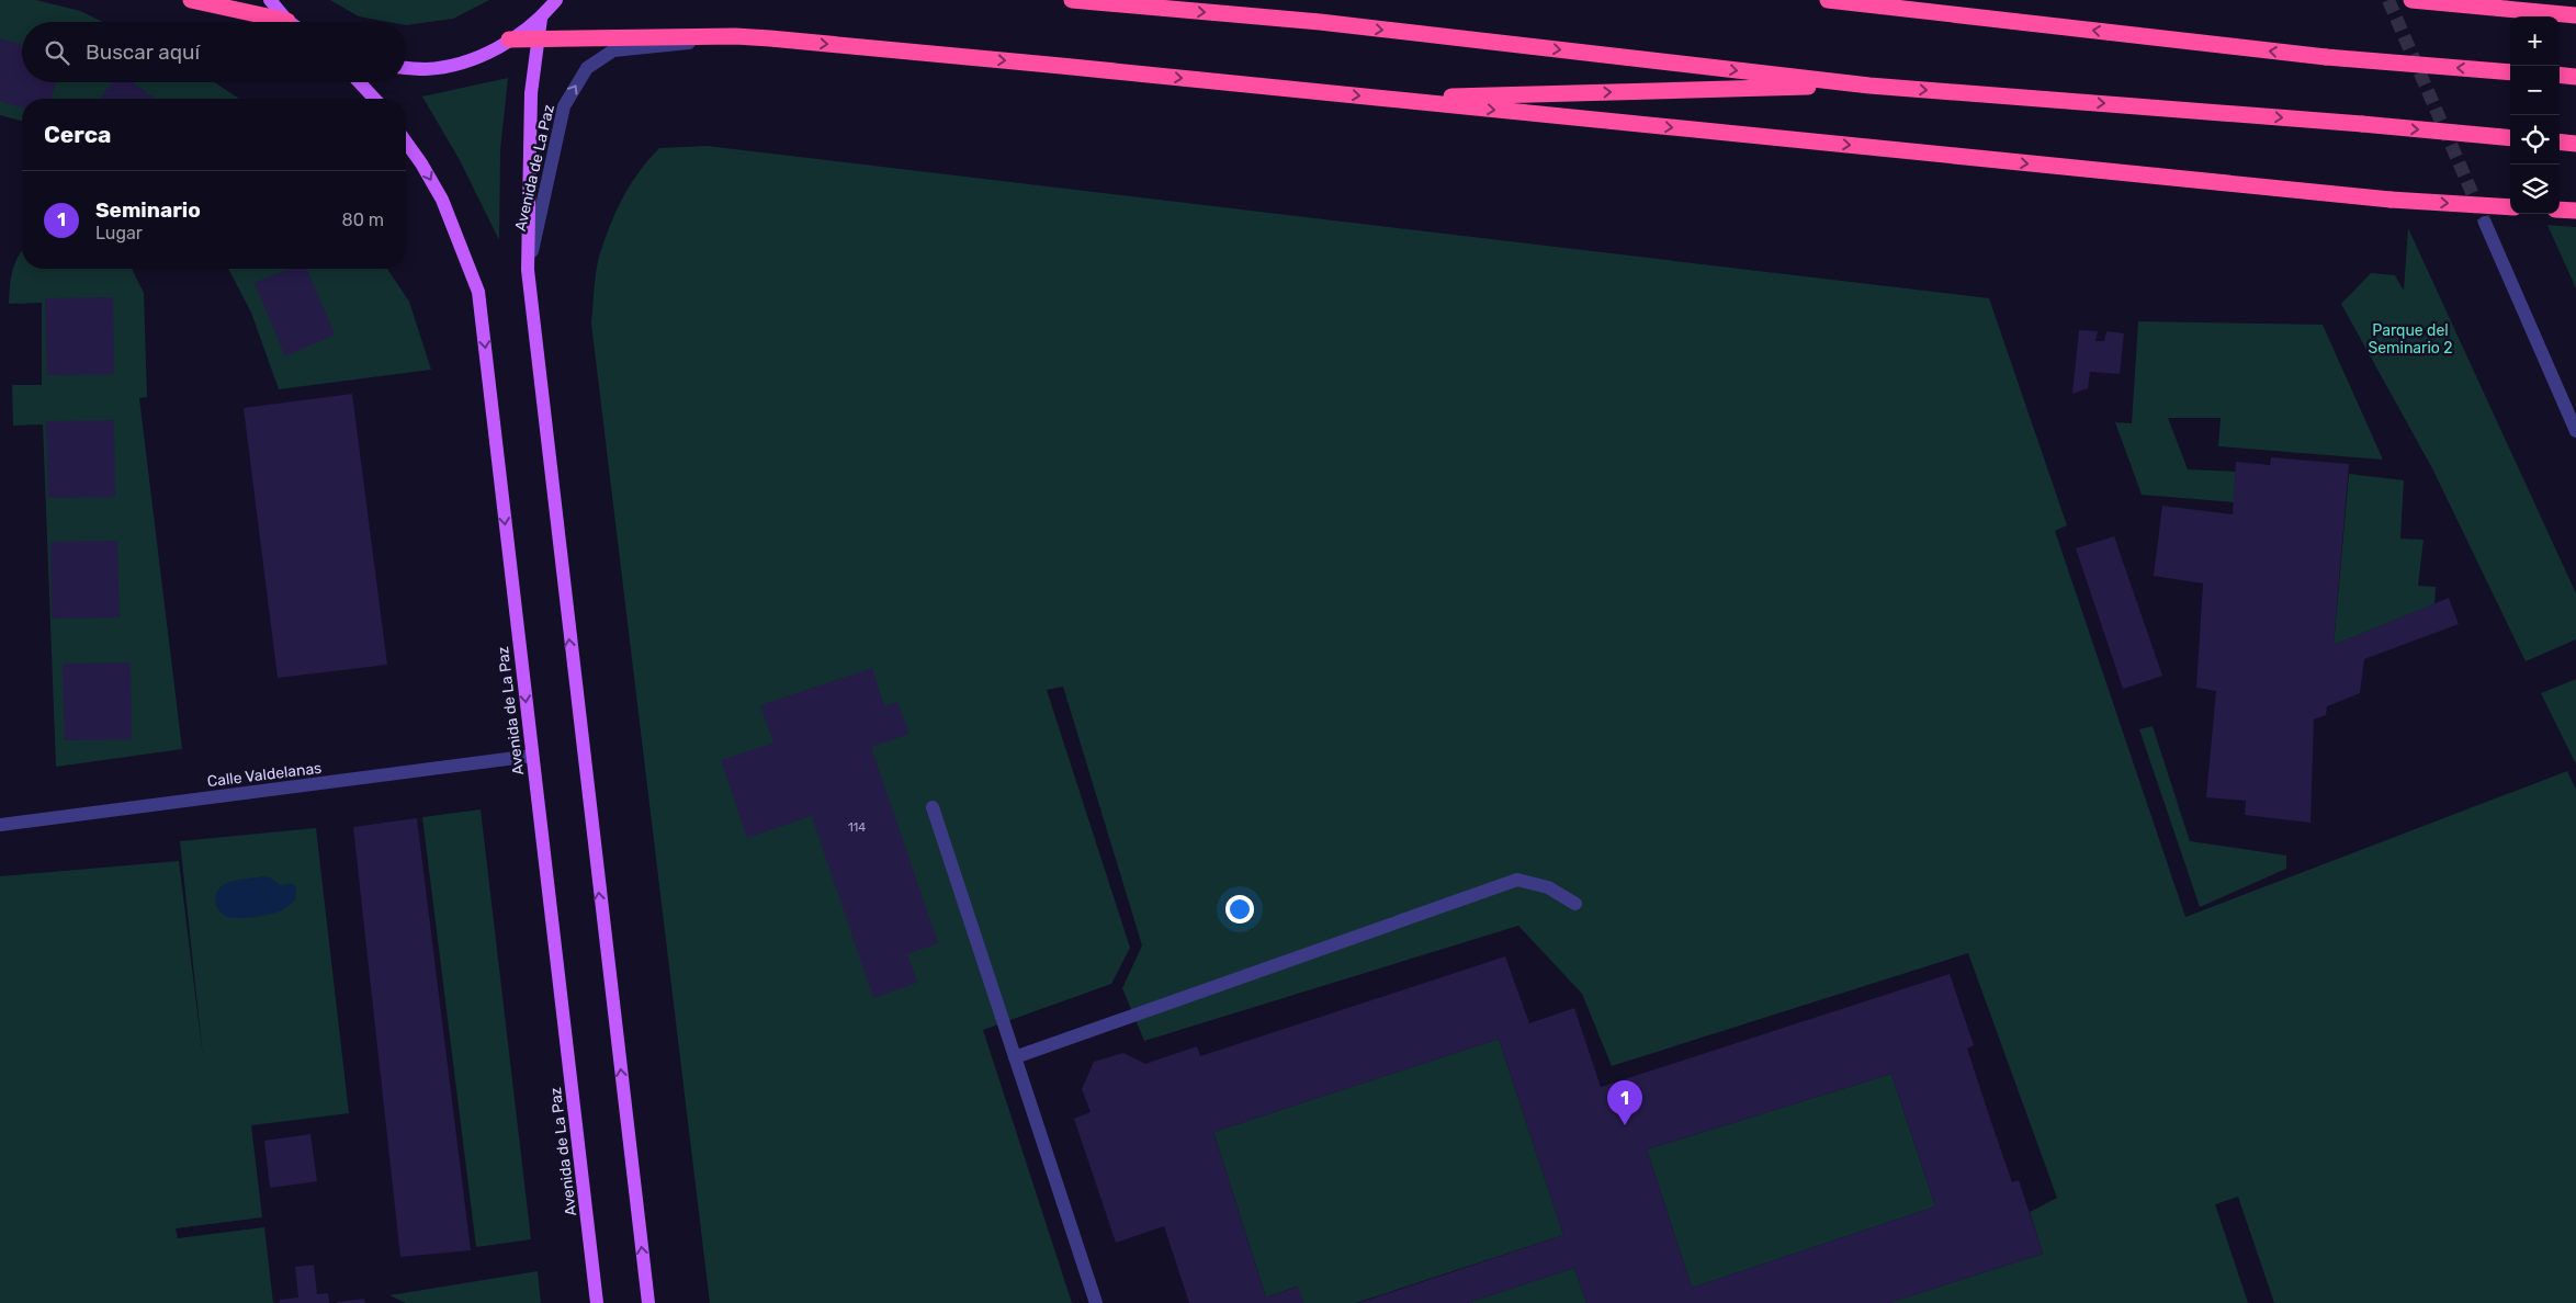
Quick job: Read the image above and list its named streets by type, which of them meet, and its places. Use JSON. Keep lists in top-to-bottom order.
{
  "streets": {
    "main road": ["Avenida de La Paz"],
    "street": ["Calle Valdelanas"]
  },
  "crossings": [
    ["Avenida de La Paz", "Calle Valdelanas"]
  ],
  "parks": ["Parque del Seminario 2"],
  "house_numbers": ["114"],
  "page": {
    "map_buttons": ["+", "−"],
    "search": "Buscar aquí",
    "heading": "Cerca",
    "list": [
      {
        "mark": "1",
        "name": "Seminario",
        "note": "Lugar",
        "value": "80 m"
      }
    ],
    "pins": "1"
  }
}
